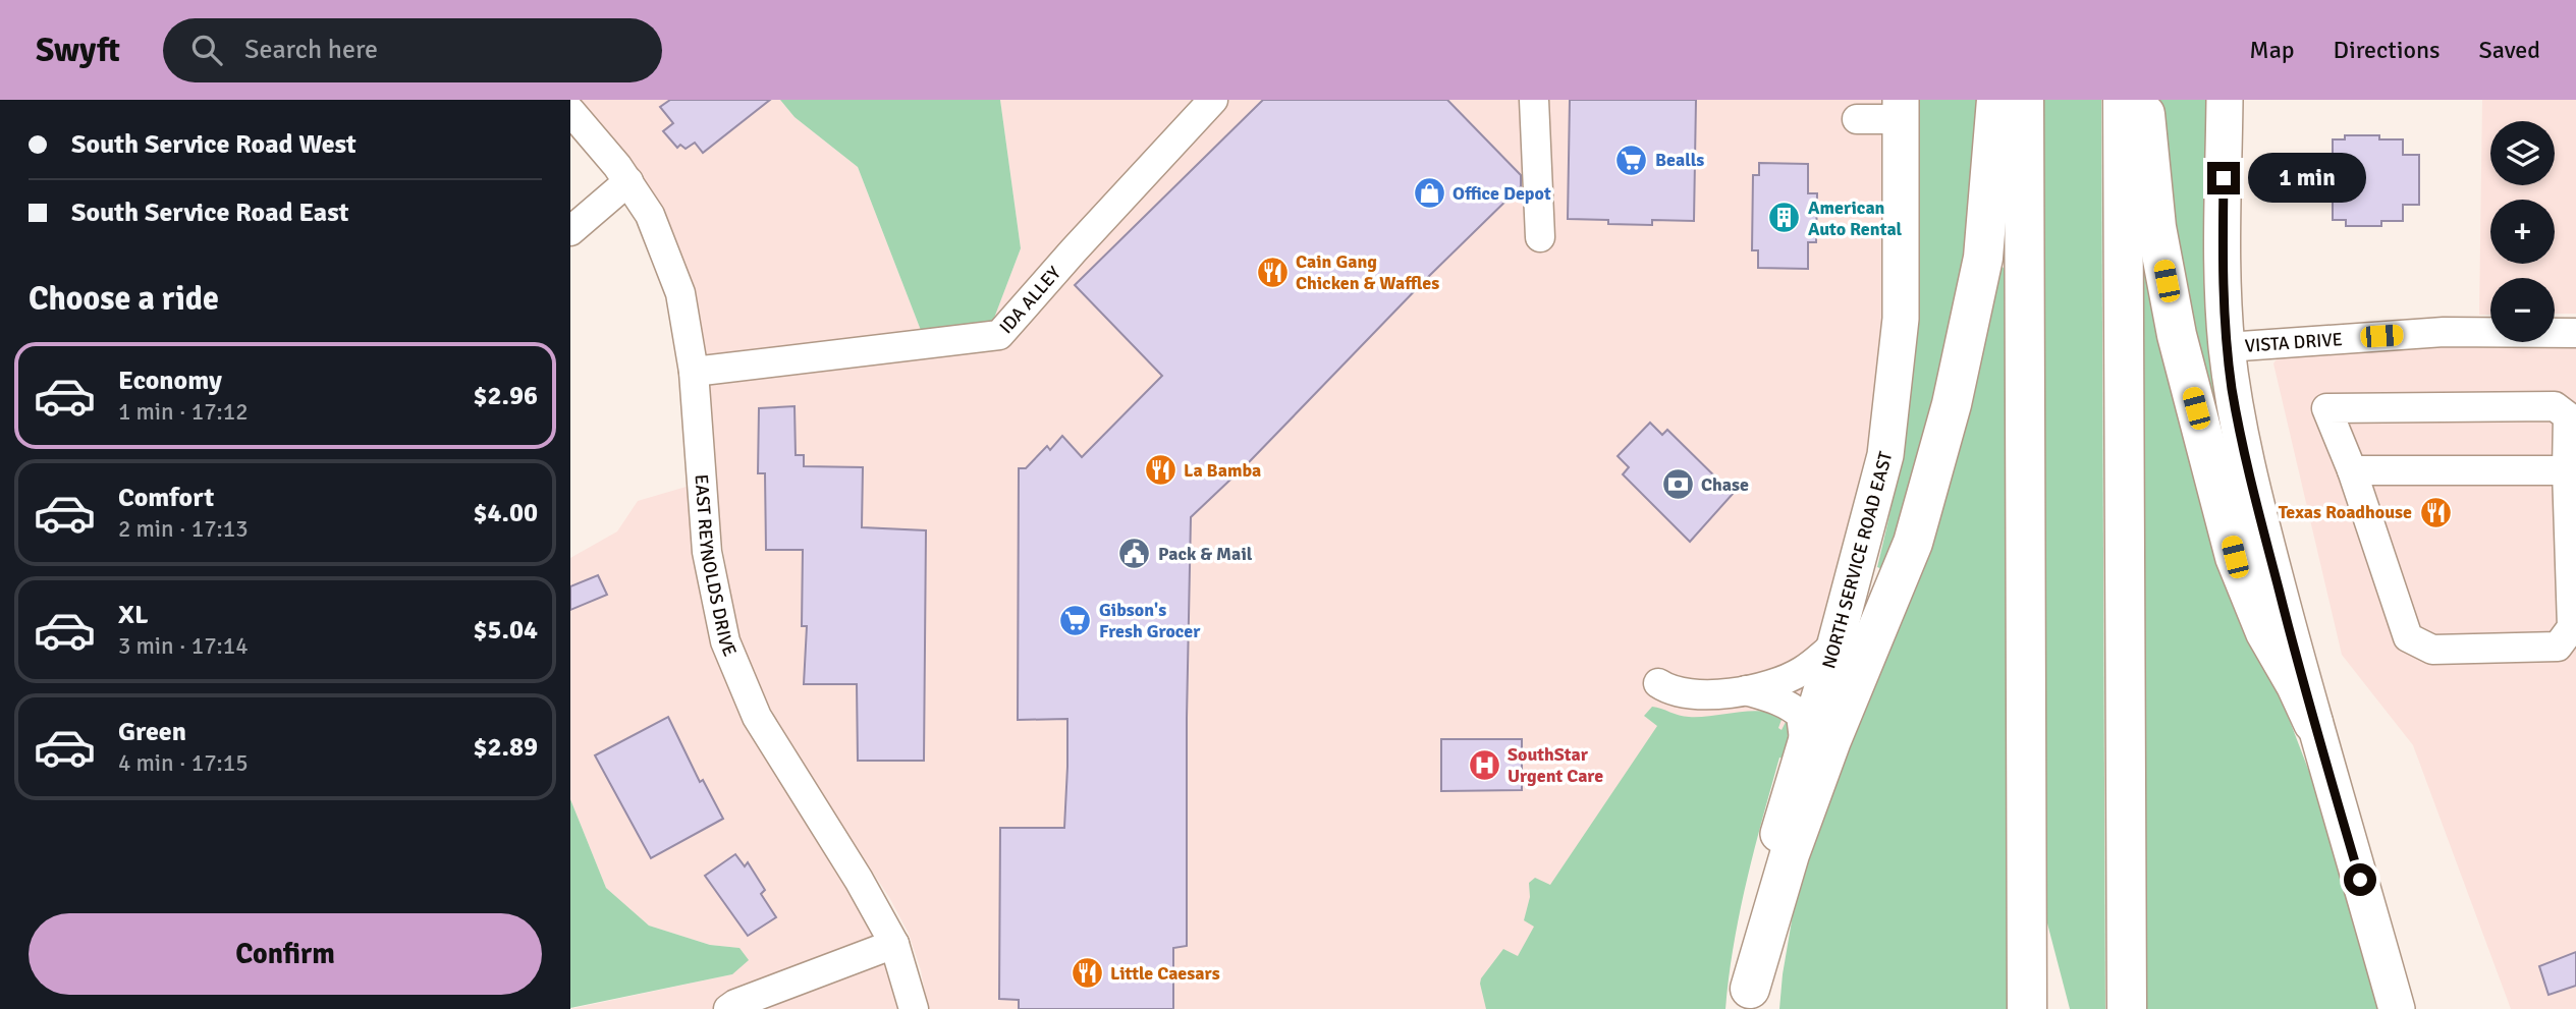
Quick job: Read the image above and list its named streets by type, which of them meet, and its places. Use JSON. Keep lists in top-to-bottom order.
{
  "streets": {
    "main road": ["NORTH SERVICE ROAD EAST"],
    "street": ["IDA ALLEY", "VISTA DRIVE", "EAST REYNOLDS DRIVE"]
  },
  "crossings": [
    ["IDA ALLEY", "EAST REYNOLDS DRIVE"]
  ],
  "places": {
    "supermarket": ["Bealls", "Gibson's Fresh Grocer"],
    "shop": ["Office Depot"],
    "building": ["American Auto Rental"],
    "restaurant": [
      "Cain Gang Chicken & Waffles",
      "La Bamba",
      "Texas Roadhouse",
      "Little Caesars"
    ],
    "bank": ["Chase"],
    "public building": ["Pack & Mail"],
    "hospital": ["SouthStar Urgent Care"]
  },
  "page": {
    "header": "Swyft",
    "search": "Search here",
    "nav": ["Map", "Directions", "Saved"],
    "banner": ["South Service Road West", "South Service Road East"],
    "map_buttons": ["+", "−"],
    "bubble": "1 min",
    "heading": "Choose a ride",
    "list": [
      {
        "name": "Economy",
        "note": "1 min · 17:12",
        "value": "$2.96"
      },
      {
        "name": "Comfort",
        "note": "2 min · 17:13",
        "value": "$4.00"
      },
      {
        "name": "XL",
        "note": "3 min · 17:14",
        "value": "$5.04"
      },
      {
        "name": "Green",
        "note": "4 min · 17:15",
        "value": "$2.89"
      }
    ],
    "buttons": "Confirm"
  }
}
